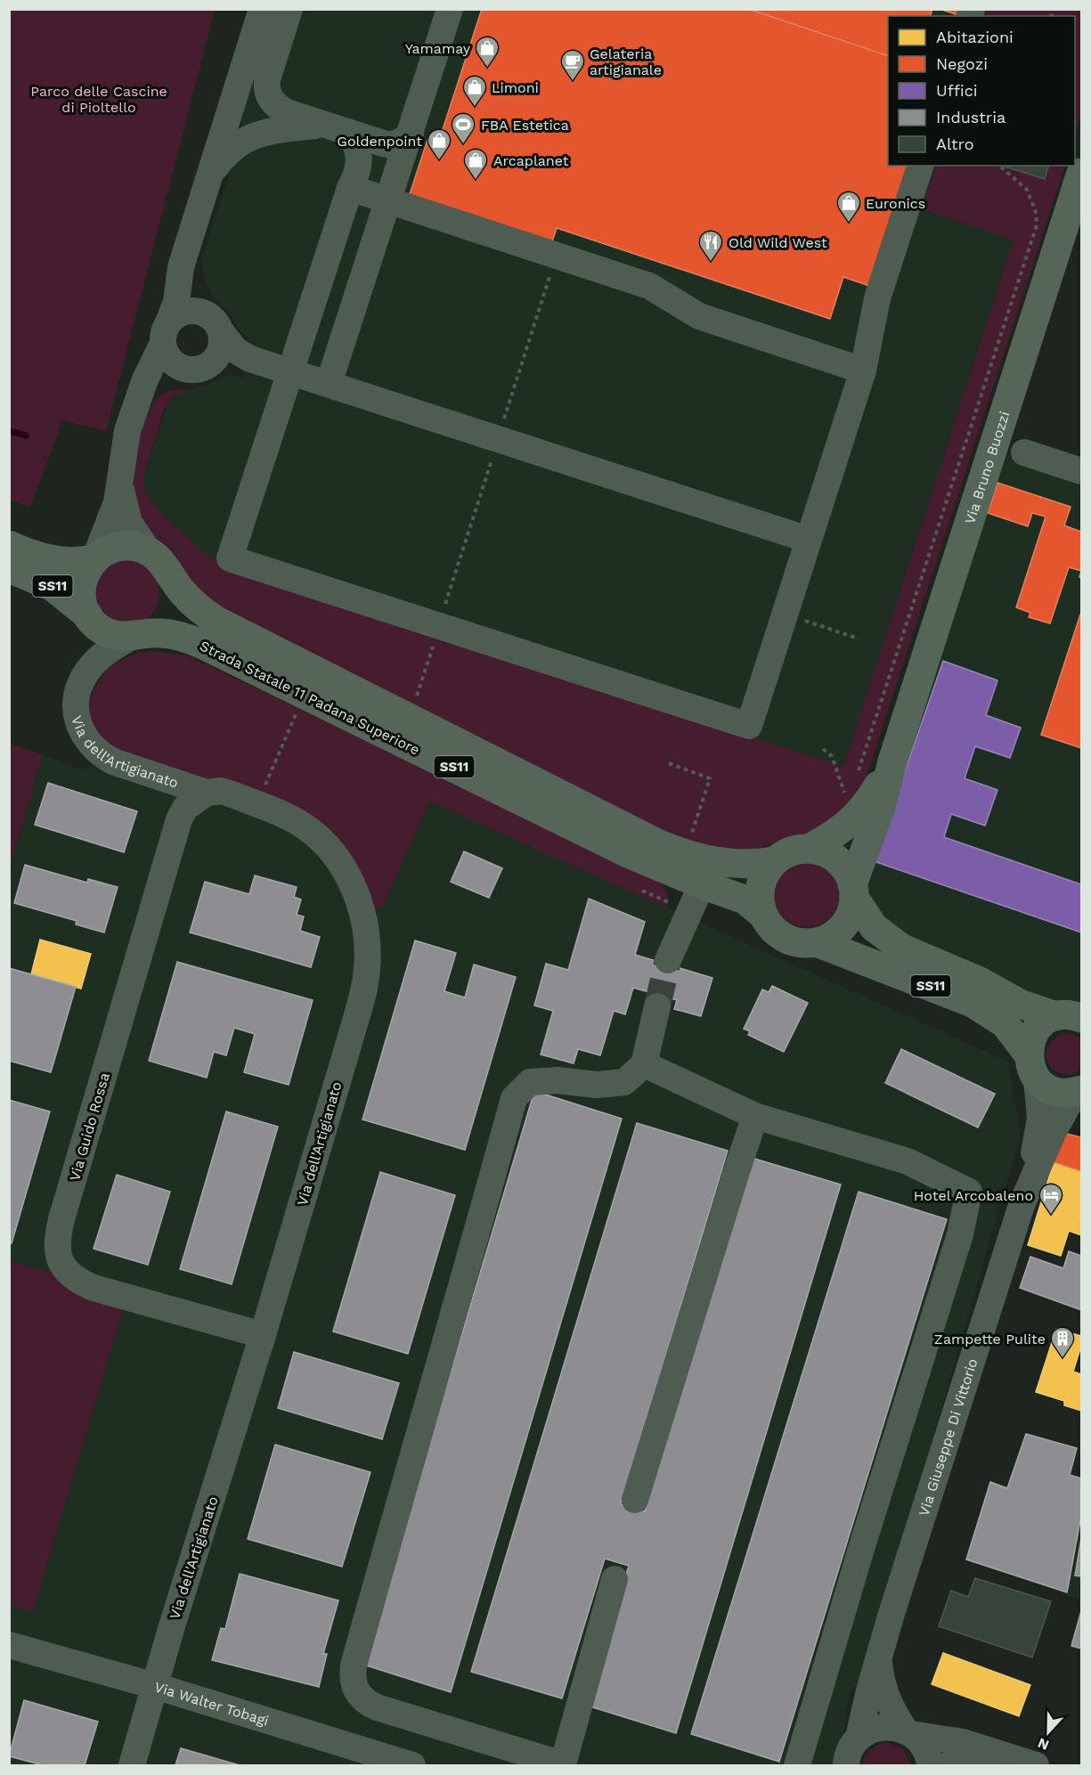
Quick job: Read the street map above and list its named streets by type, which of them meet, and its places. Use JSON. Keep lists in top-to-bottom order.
{
  "streets": {
    "main road": ["Via Bruno Buozzi", "SS11", "Strada Statale 11 Padana Superiore"],
    "street": [
      "Via dell'Artigianato",
      "Via Guido Rossa",
      "Via Giuseppe Di Vittorio",
      "Via Walter Tobagi"
    ]
  },
  "crossings": [
    ["Via Bruno Buozzi", "SS11"],
    ["Via Bruno Buozzi", "Strada Statale 11 Padana Superiore"],
    ["SS11", "Strada Statale 11 Padana Superiore"],
    ["SS11", "Via dell'Artigianato"],
    ["SS11", "Via Giuseppe Di Vittorio"],
    ["Strada Statale 11 Padana Superiore", "Via dell'Artigianato"],
    ["Strada Statale 11 Padana Superiore", "Via Giuseppe Di Vittorio"],
    ["Via dell'Artigianato", "Via Guido Rossa"],
    ["Via dell'Artigianato", "Via Walter Tobagi"]
  ],
  "parks": ["Parco delle Cascine di Pioltello"],
  "places": {
    "shop": [
      "Yamamay",
      "Limoni",
      "Goldenpoint",
      "Arcaplanet",
      "Euronics"
    ],
    "cafe": ["Gelateria artigianale"],
    "sports": ["FBA Estetica"],
    "restaurant": ["Old Wild West"],
    "hotel": ["Hotel Arcobaleno"],
    "building": ["Zampette Pulite"]
  },
  "legend": [
    "Abitazioni",
    "Negozi",
    "Uffici",
    "Industria",
    "Altro"
  ],
  "north": "bottom"
}
